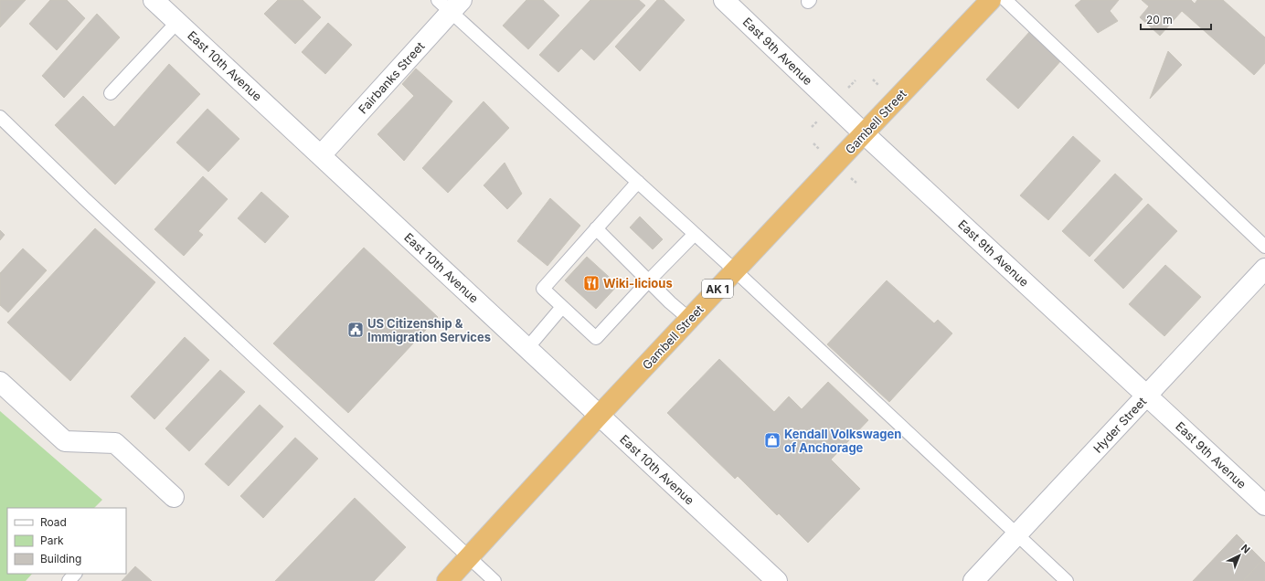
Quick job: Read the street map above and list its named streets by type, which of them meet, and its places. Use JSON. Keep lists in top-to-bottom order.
{
  "streets": {
    "highway": ["Gambell Street", "AK 1"],
    "street": [
      "East 9th Avenue",
      "East 10th Avenue",
      "Fairbanks Street",
      "Hyder Street"
    ]
  },
  "crossings": [
    ["East 9th Avenue", "Gambell Street"],
    ["East 9th Avenue", "Hyder Street"],
    ["East 10th Avenue", "Fairbanks Street"],
    ["East 10th Avenue", "Gambell Street"]
  ],
  "places": {
    "restaurant": ["Wiki-licious"],
    "public building": ["US Citizenship & Immigration Services"],
    "shop": ["Kendall Volkswagen of Anchorage"]
  },
  "legend": ["Road", "Park", "Building"],
  "scale_bar": "20 m",
  "north": "top right"
}
